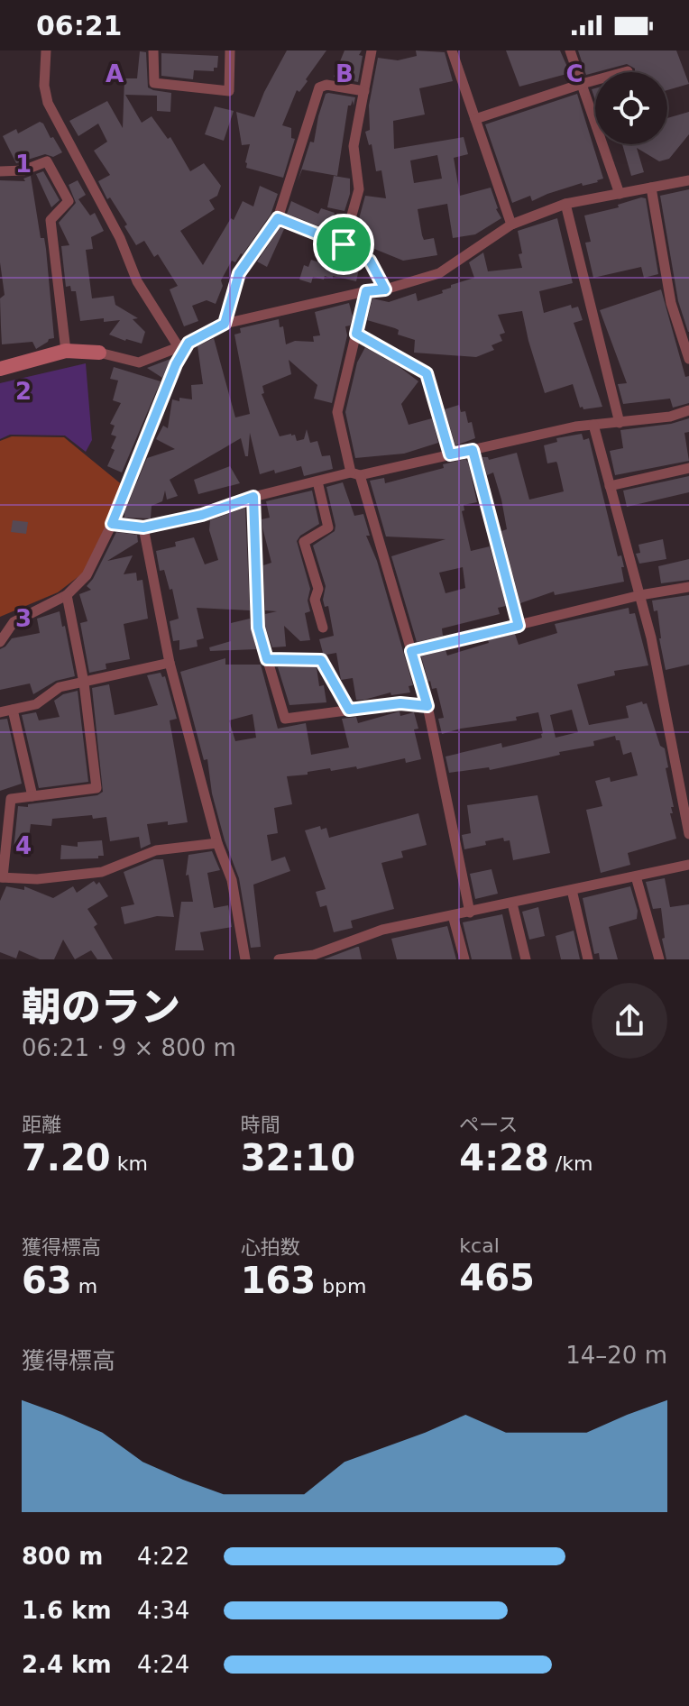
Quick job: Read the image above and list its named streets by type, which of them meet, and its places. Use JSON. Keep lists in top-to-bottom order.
{
  "page": {
    "status": "06:21",
    "heading": ["朝のラン", "06:21 · 9 × 800 m"],
    "stats": [
      ["距離", "7.20 km"],
      ["時間", "32:10"],
      ["ペース", "4:28 /km"],
      ["獲得標高", "63 m"],
      ["心拍数", "163 bpm"],
      ["kcal", "465"]
    ],
    "chart": ["獲得標高", "14–20 m"],
    "list": [
      {
        "name": "800 m",
        "note": "4:22"
      },
      {
        "name": "1.6 km",
        "note": "4:34"
      },
      {
        "name": "2.4 km",
        "note": "4:24"
      }
    ]
  },
  "grid": {
    "columns": ["A", "B", "C"],
    "rows": [
      "1",
      "2",
      "3",
      "4"
    ]
  }
}
